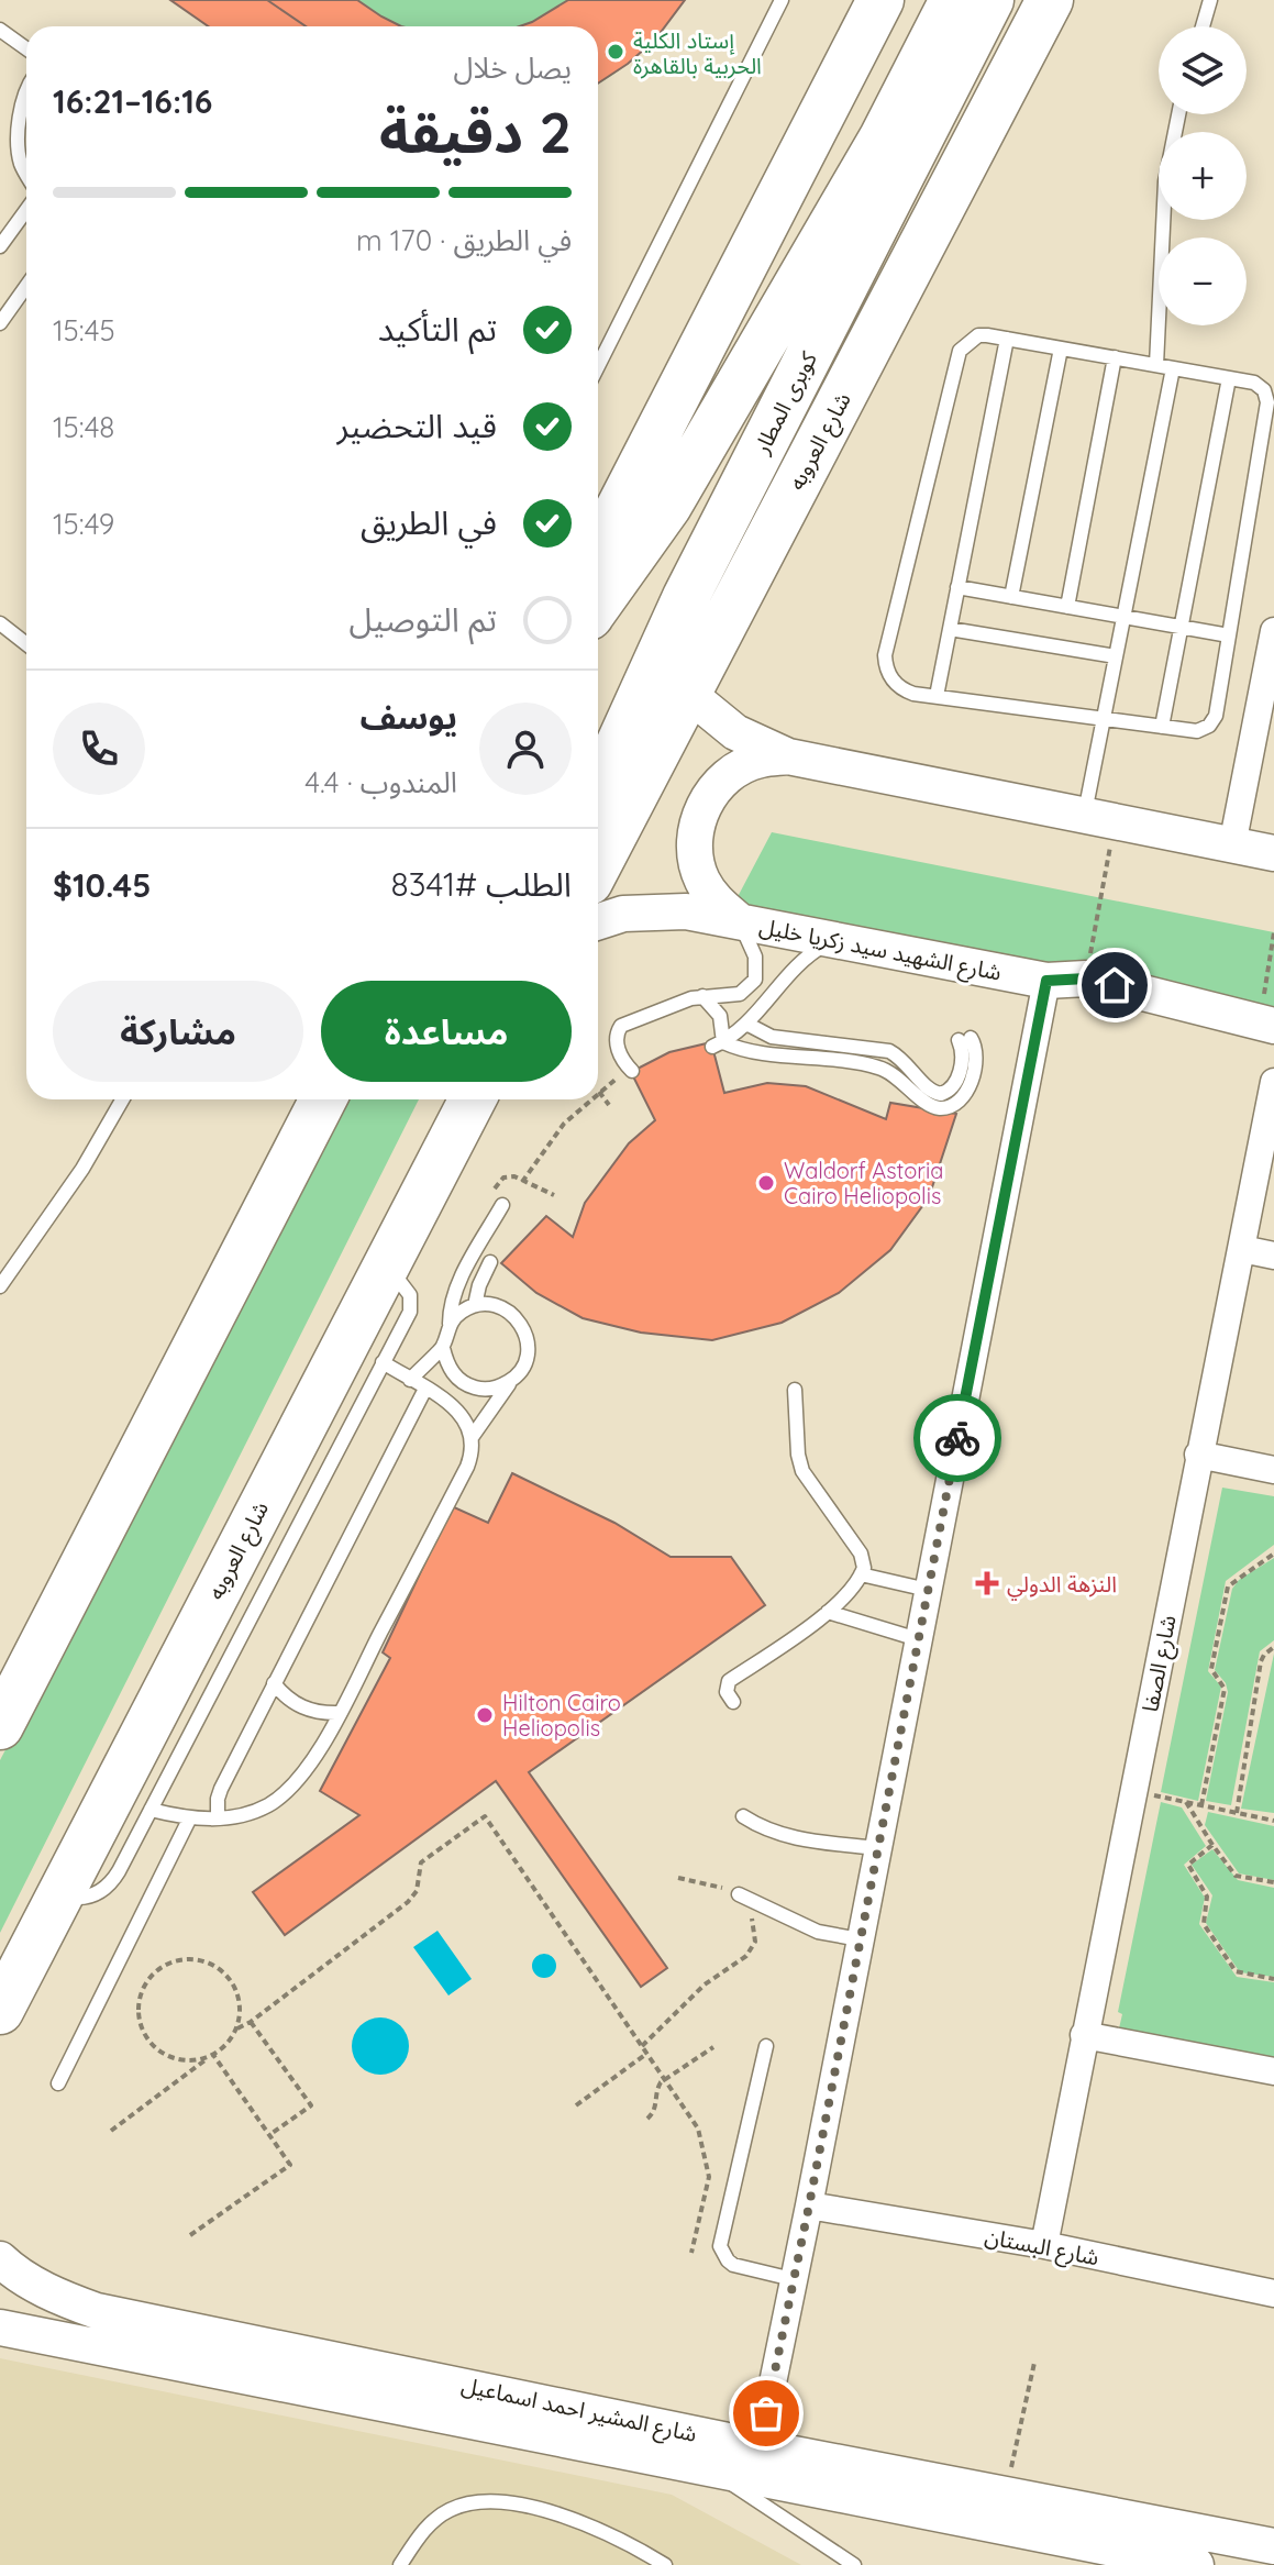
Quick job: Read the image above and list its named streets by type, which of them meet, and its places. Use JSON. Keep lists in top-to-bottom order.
{
  "streets": {
    "highway": ["كوبرى المطار", "شارع العروبه"],
    "main road": ["شارع الشهيد سيد زكريا خليل", "شارع المشير احمد اسماعيل"],
    "street": ["شارع الصفا", "شارع البستان"]
  },
  "crossings": [
    ["شارع الصفا", "شارع البستان"]
  ],
  "places": {
    "other": ["إستاد الكلية الحربية بالقاهرة", "Waldorf Astoria Cairo Heliopolis", "Hilton Cairo Heliopolis"],
    "health": ["النزهة الدولي"]
  },
  "page": {
    "map_buttons": ["+", "−"],
    "heading": ["2 دقيقة", "يصل خلال", "16:16–16:21"],
    "panel": [
      "يوسف",
      "المندوب · 4.4",
      "الطلب #8341",
      "$10.45"
    ],
    "bar": "في الطريق · 170 m",
    "list": [
      ["تم التأكيد", "15:45"],
      ["قيد التحضير", "15:48"],
      ["في الطريق", "15:49"],
      "تم التوصيل"
    ],
    "buttons": ["مساعدة", "مشاركة"]
  }
}
